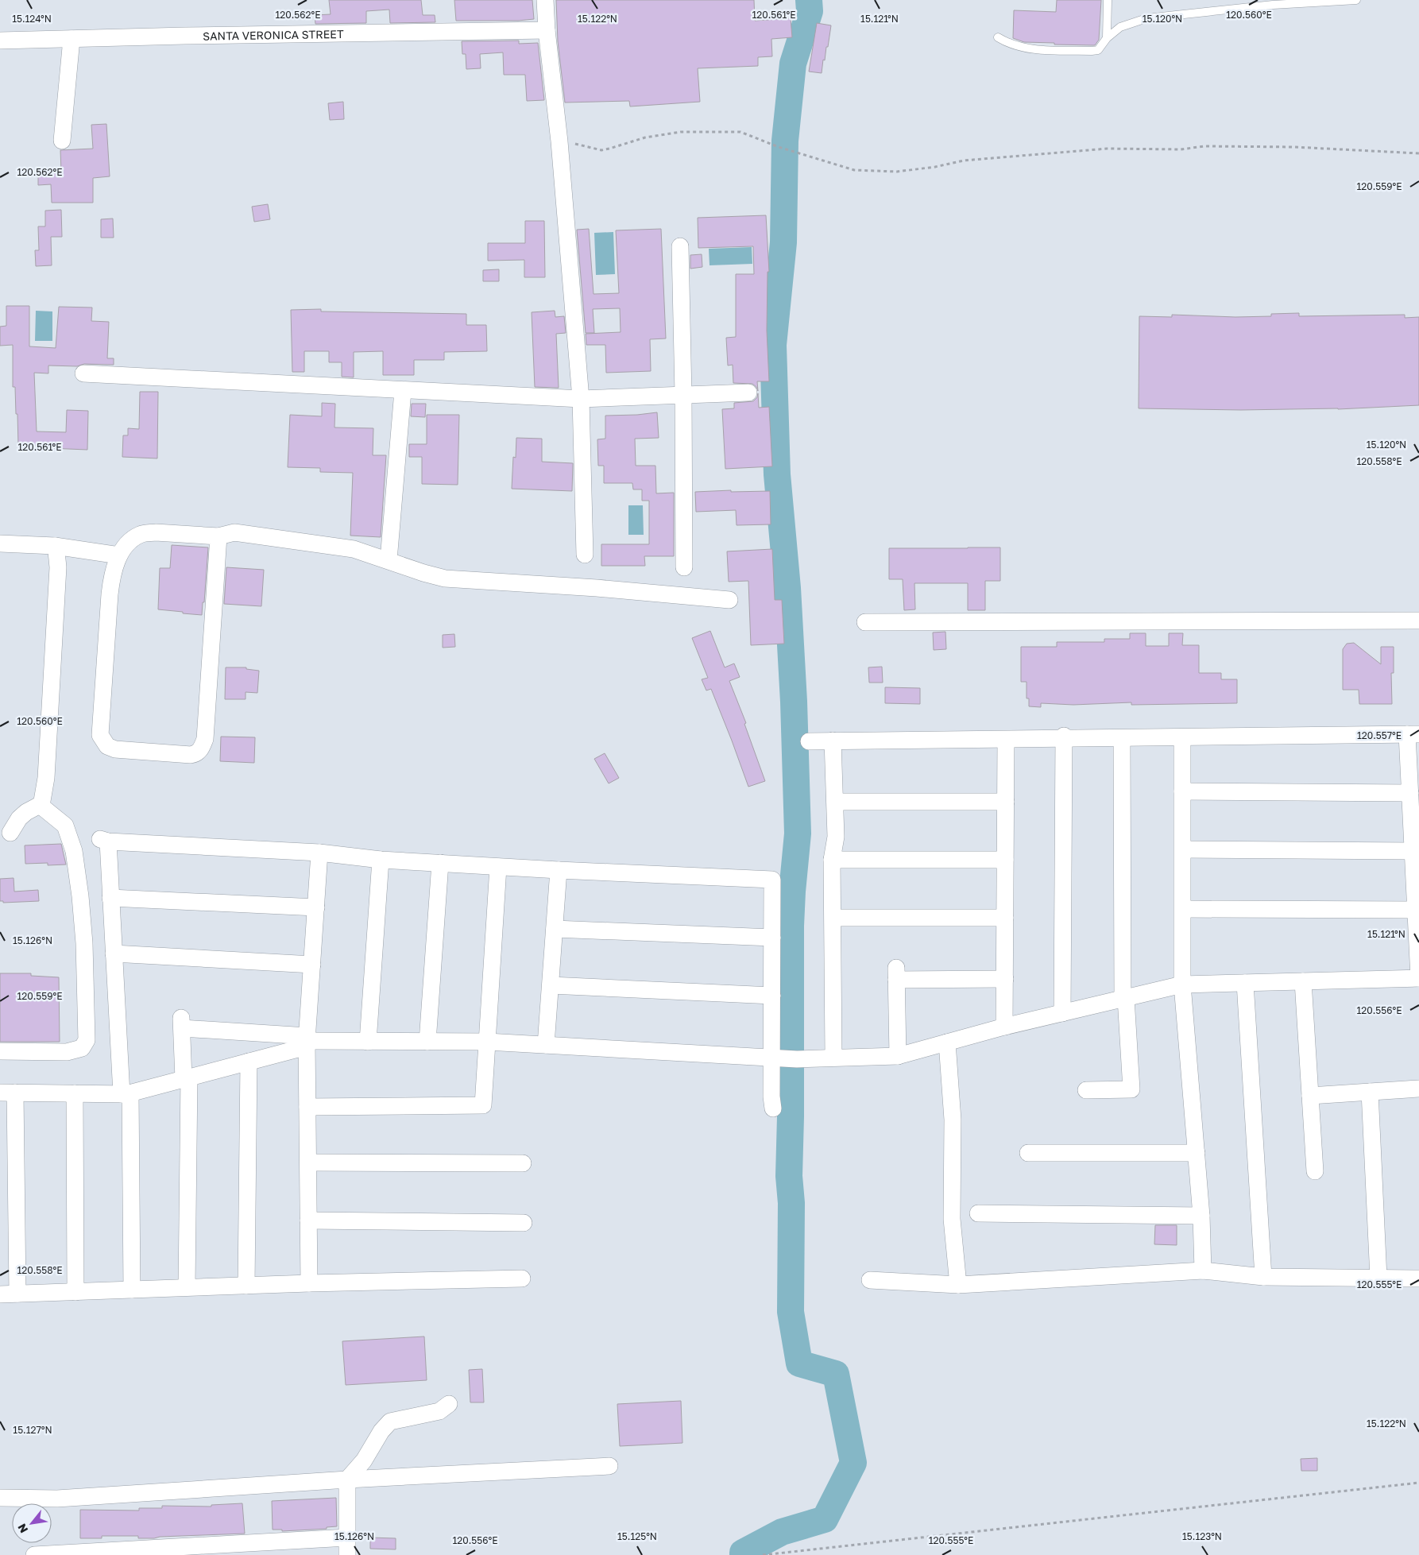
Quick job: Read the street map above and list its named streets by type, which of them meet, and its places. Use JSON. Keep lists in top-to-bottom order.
{
  "streets": {
    "street": ["SANTA VERONICA STREET"]
  },
  "north": "bottom left",
  "coordinates": [
    "120.562°E",
    "120.561°E",
    "120.560°E",
    "15.124°N",
    "15.122°N",
    "15.121°N",
    "15.120°N",
    "120.559°E",
    "120.558°E",
    "120.557°E",
    "15.126°N",
    "120.556°E",
    "120.555°E",
    "15.127°N",
    "15.125°N",
    "15.123°N"
  ]
}
